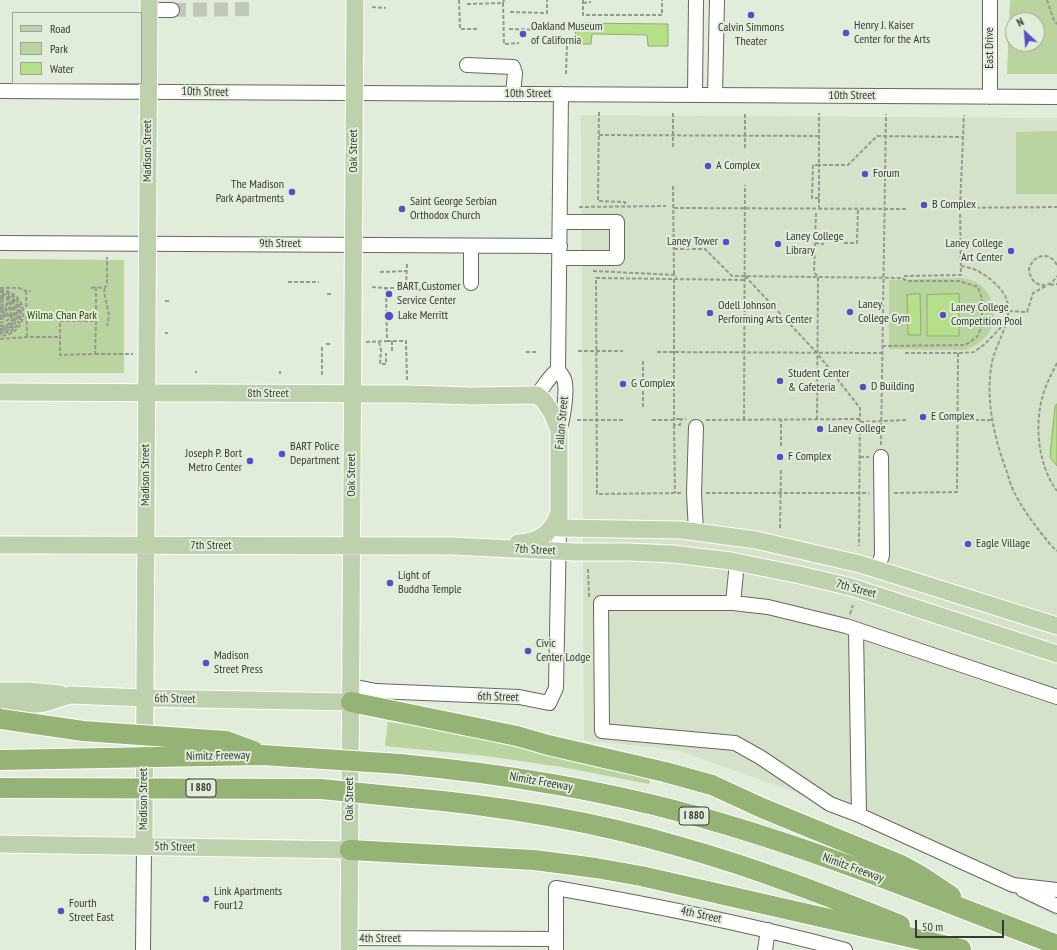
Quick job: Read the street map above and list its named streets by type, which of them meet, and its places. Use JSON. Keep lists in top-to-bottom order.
{
  "streets": {
    "highway": ["Nimitz Freeway", "I 880"],
    "main road": [
      "Madison Street",
      "Oak Street",
      "8th Street",
      "Fallon Street",
      "7th Street",
      "6th Street",
      "5th Street"
    ],
    "street": [
      "East Drive",
      "10th Street",
      "9th Street",
      "4th Street"
    ]
  },
  "crossings": [
    ["East Drive", "10th Street"],
    ["10th Street", "Madison Street"],
    ["10th Street", "Oak Street"],
    ["10th Street", "Fallon Street"],
    ["Madison Street", "9th Street"],
    ["Madison Street", "8th Street"],
    ["Madison Street", "7th Street"],
    ["Madison Street", "6th Street"],
    ["Madison Street", "5th Street"],
    ["Oak Street", "9th Street"],
    ["Oak Street", "8th Street"],
    ["Oak Street", "7th Street"],
    ["Oak Street", "6th Street"],
    ["Oak Street", "5th Street"],
    ["Oak Street", "4th Street"],
    ["9th Street", "Fallon Street"],
    ["Fallon Street", "7th Street"],
    ["Fallon Street", "6th Street"]
  ],
  "parks": ["Wilma Chan Park"],
  "places": [
    "Calvin Simmons Theater",
    "Henry J. Kaiser Center for the Arts",
    "Oakland Museum of California",
    "A Complex",
    "Forum",
    "The Madison Park Apartments",
    "B Complex",
    "Saint George Serbian Orthodox Church",
    "Laney Tower",
    "Laney College Library",
    "Laney College Art Center",
    "BART Customer Service Center",
    "Laney College Gym",
    "Odell Johnson Performing Arts Center",
    "Laney College Competition Pool",
    "Lake Merritt",
    "Student Center & Cafeteria",
    "G Complex",
    "D Building",
    "E Complex",
    "Laney College",
    "BART Police Department",
    "F Complex",
    "Joseph P. Bort Metro Center",
    "Eagle Village",
    "Light of Buddha Temple",
    "Civic Center Lodge",
    "Madison Street Press",
    "Link Apartments Four12",
    "Fourth Street East"
  ],
  "legend": ["Road", "Park", "Water"],
  "scale_bar": "50 m",
  "north": "top left"
}
